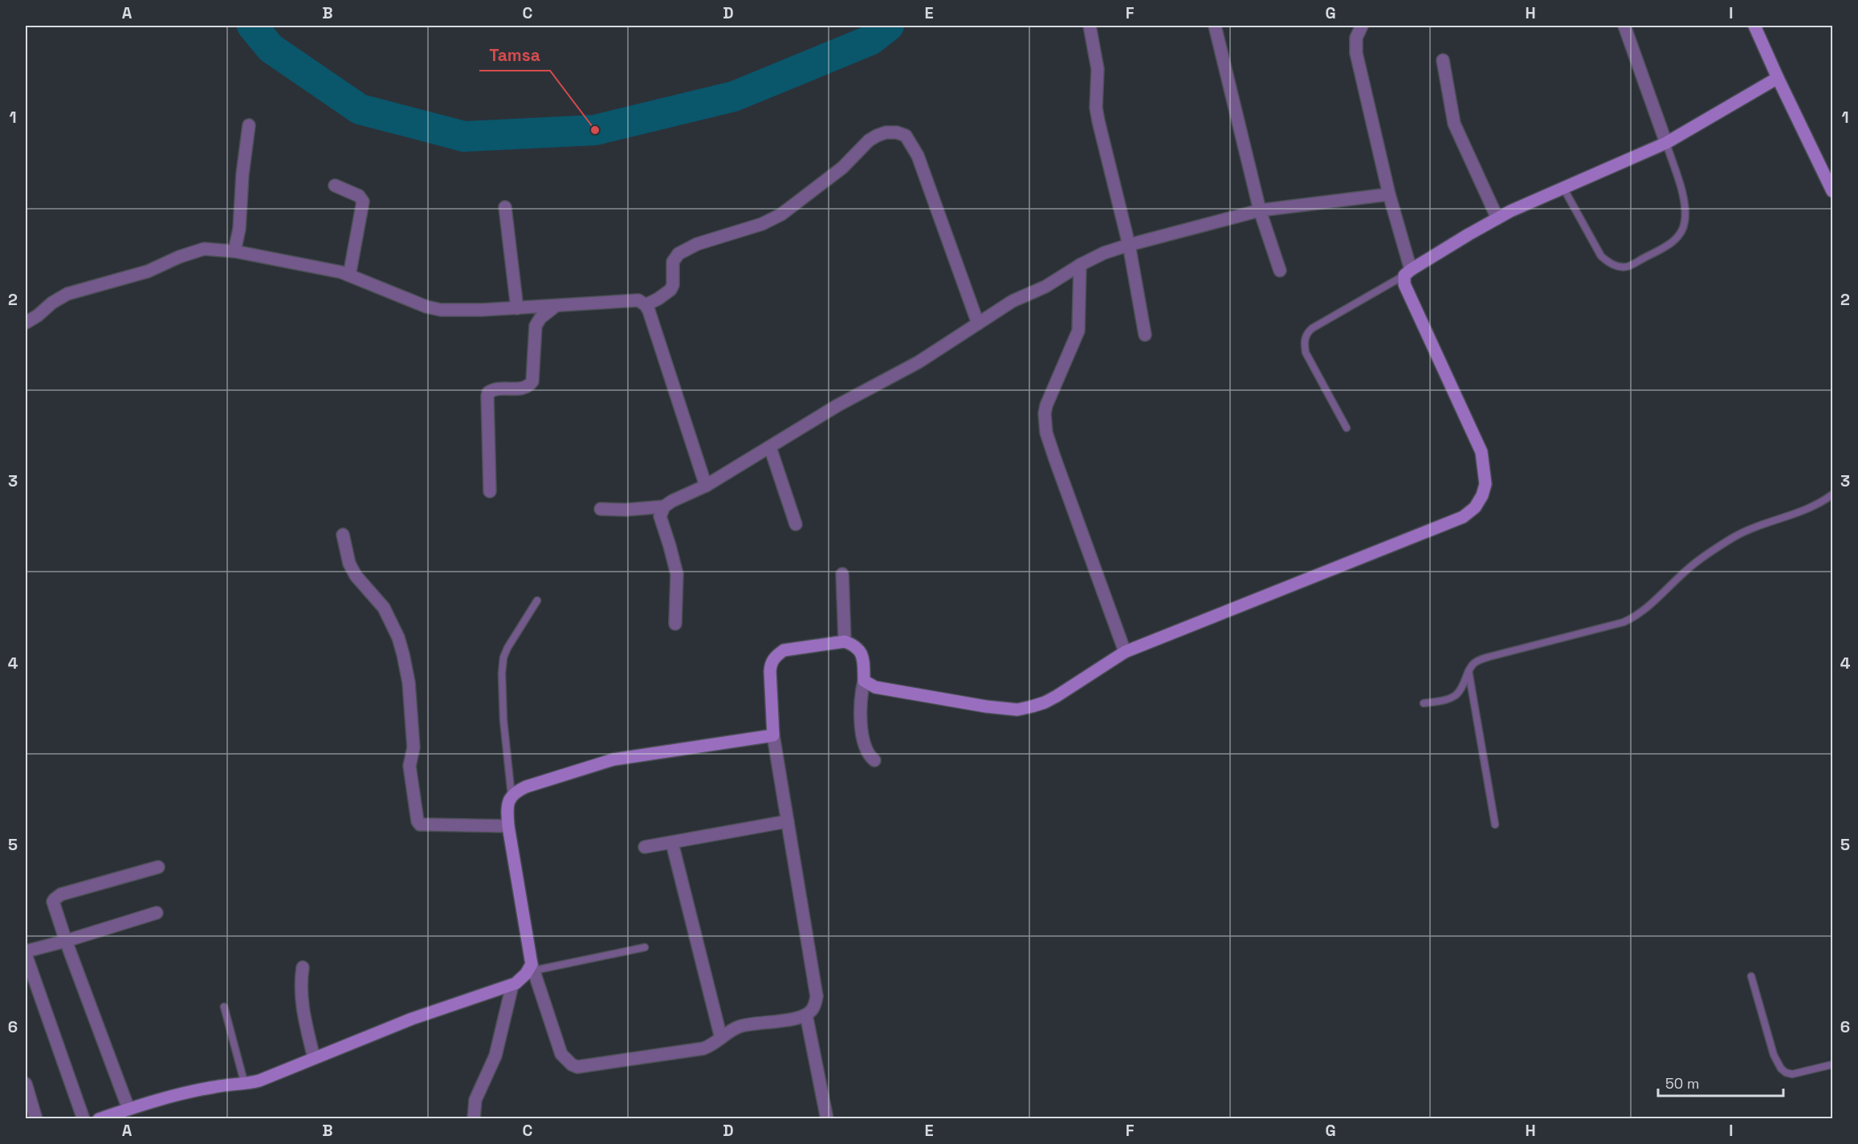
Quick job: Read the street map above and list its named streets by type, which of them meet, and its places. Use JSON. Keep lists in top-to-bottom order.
{
  "places": ["Tamsa"],
  "scale_bar": "50 m",
  "grid": {
    "columns": [
      "A",
      "B",
      "C",
      "D",
      "E",
      "F",
      "G",
      "H",
      "I"
    ],
    "rows": [
      "1",
      "2",
      "3",
      "4",
      "5",
      "6"
    ]
  }
}
